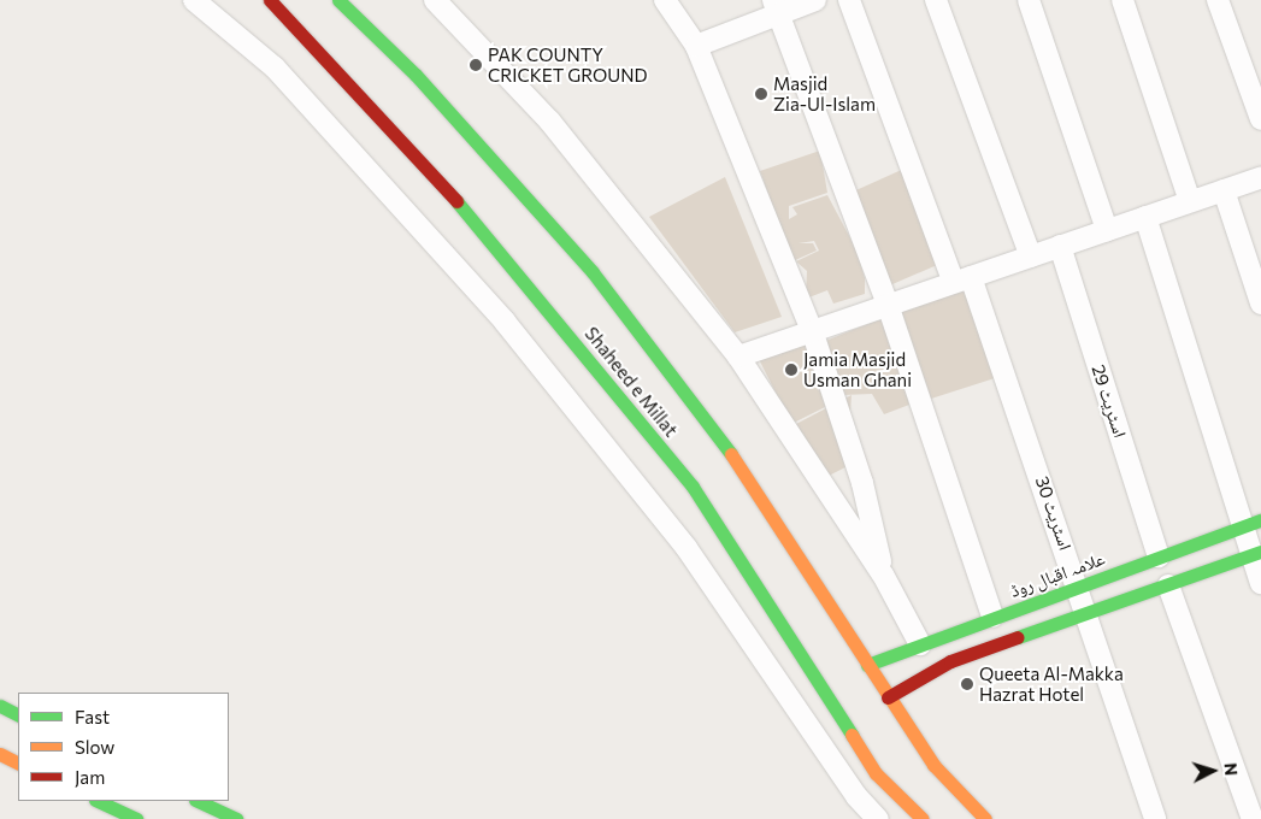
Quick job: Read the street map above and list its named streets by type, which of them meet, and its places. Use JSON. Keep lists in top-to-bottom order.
{
  "streets": {
    "main road": ["Shaheed e Millat", "علامہ اقبال روڈ"],
    "street": ["اسٹریٹ 29", "اسٹریٹ 30"]
  },
  "crossings": [
    ["Shaheed e Millat", "علامہ اقبال روڈ"],
    ["اسٹریٹ 29", "علامہ اقبال روڈ"],
    ["اسٹریٹ 30", "علامہ اقبال روڈ"]
  ],
  "places": [
    "PAK COUNTY CRICKET GROUND",
    "Masjid Zia-Ul-Islam",
    "Jamia Masjid Usman Ghani",
    "Queeta Al-Makka Hazrat Hotel"
  ],
  "legend": ["Fast", "Slow", "Jam"],
  "north": "right"
}
